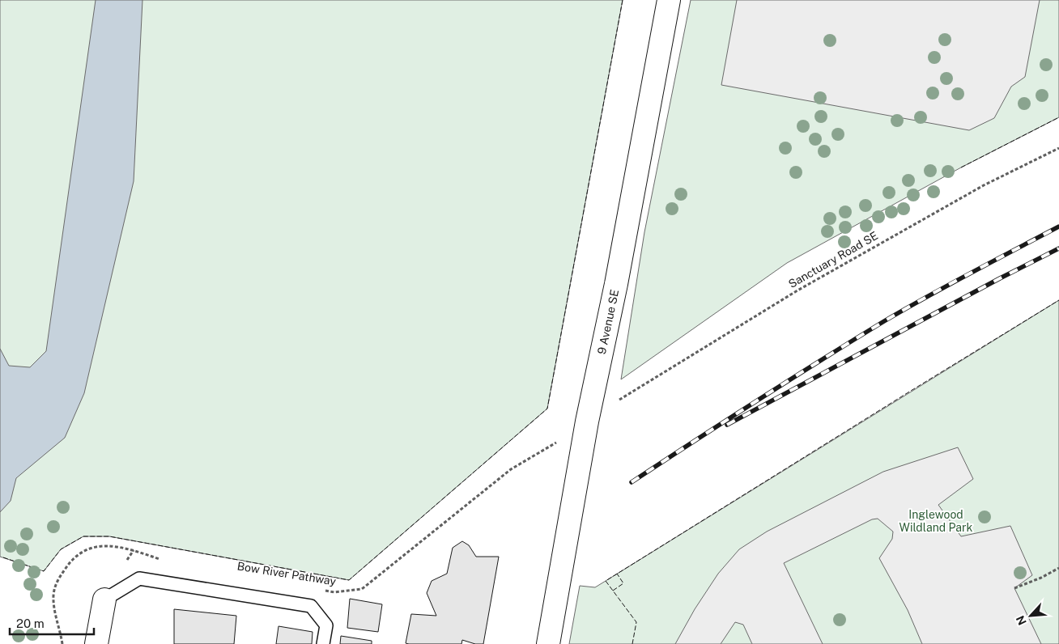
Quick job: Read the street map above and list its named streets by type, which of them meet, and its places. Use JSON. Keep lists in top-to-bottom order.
{
  "streets": {
    "street": ["9 Avenue SE"],
    "path": ["Sanctuary Road SE", "Bow River Pathway"]
  },
  "parks": ["Inglewood Wildland Park"],
  "scale_bar": "20 m",
  "north": "bottom left"
}
